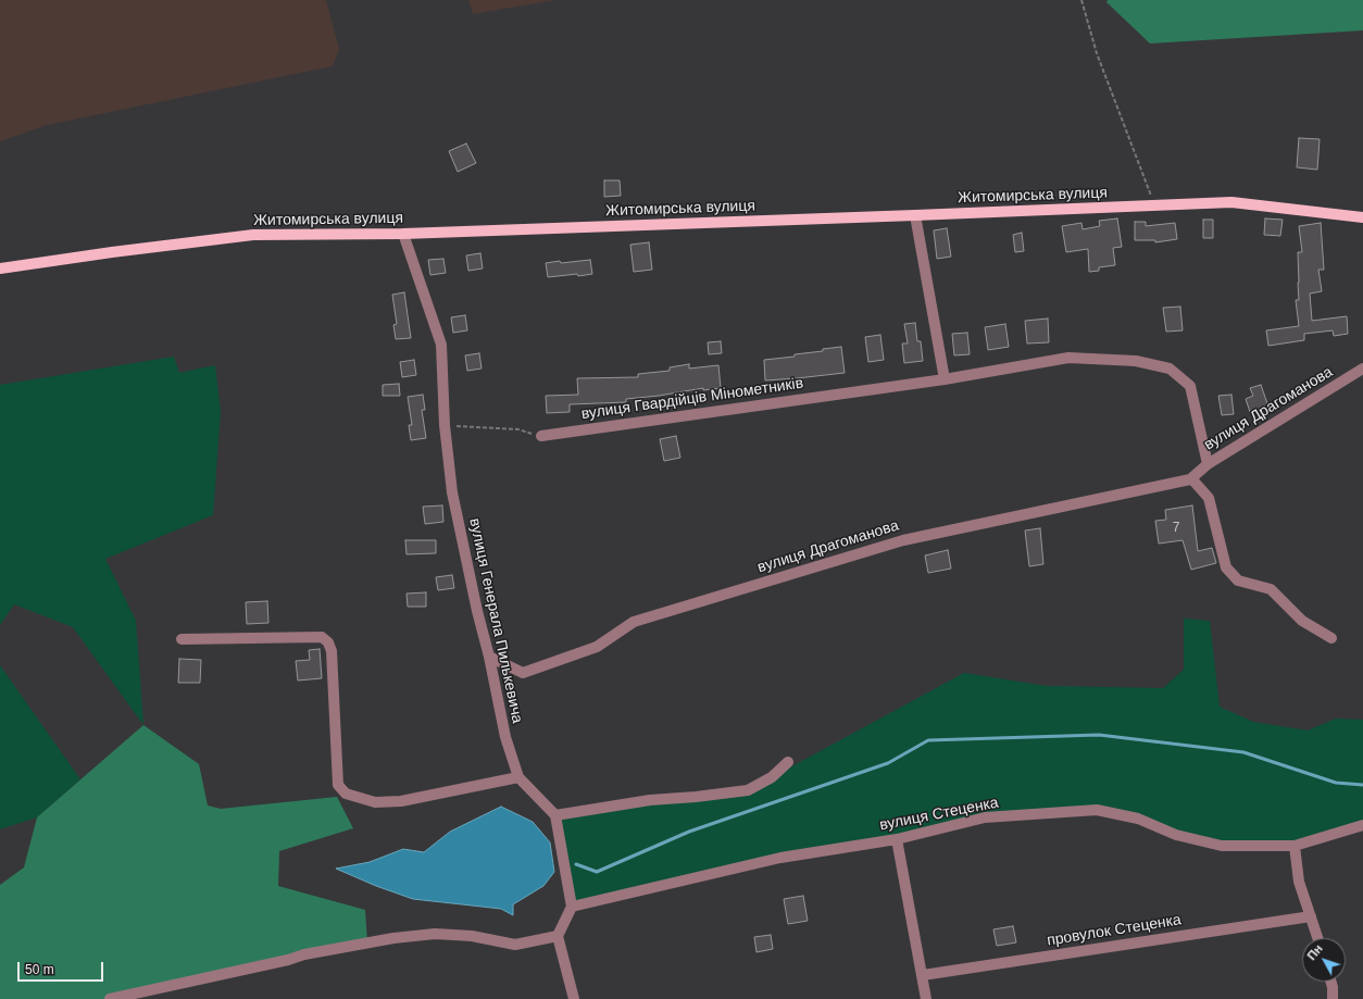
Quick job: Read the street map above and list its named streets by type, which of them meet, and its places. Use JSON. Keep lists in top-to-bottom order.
{
  "streets": {
    "main road": ["Житомирська вулиця"],
    "street": [
      "вулиця Гвардійців Мінометників",
      "вулиця Драгоманова",
      "вулиця Генерала Пилькевича",
      "вулиця Стеценка",
      "провулок Стеценка"
    ]
  },
  "crossings": [
    ["Житомирська вулиця", "вулиця Генерала Пилькевича"],
    ["вулиця Гвардійців Мінометників", "вулиця Драгоманова"],
    ["вулиця Драгоманова", "вулиця Генерала Пилькевича"]
  ],
  "house_numbers": ["7"],
  "scale_bar": "50 m",
  "north": "top left"
}
